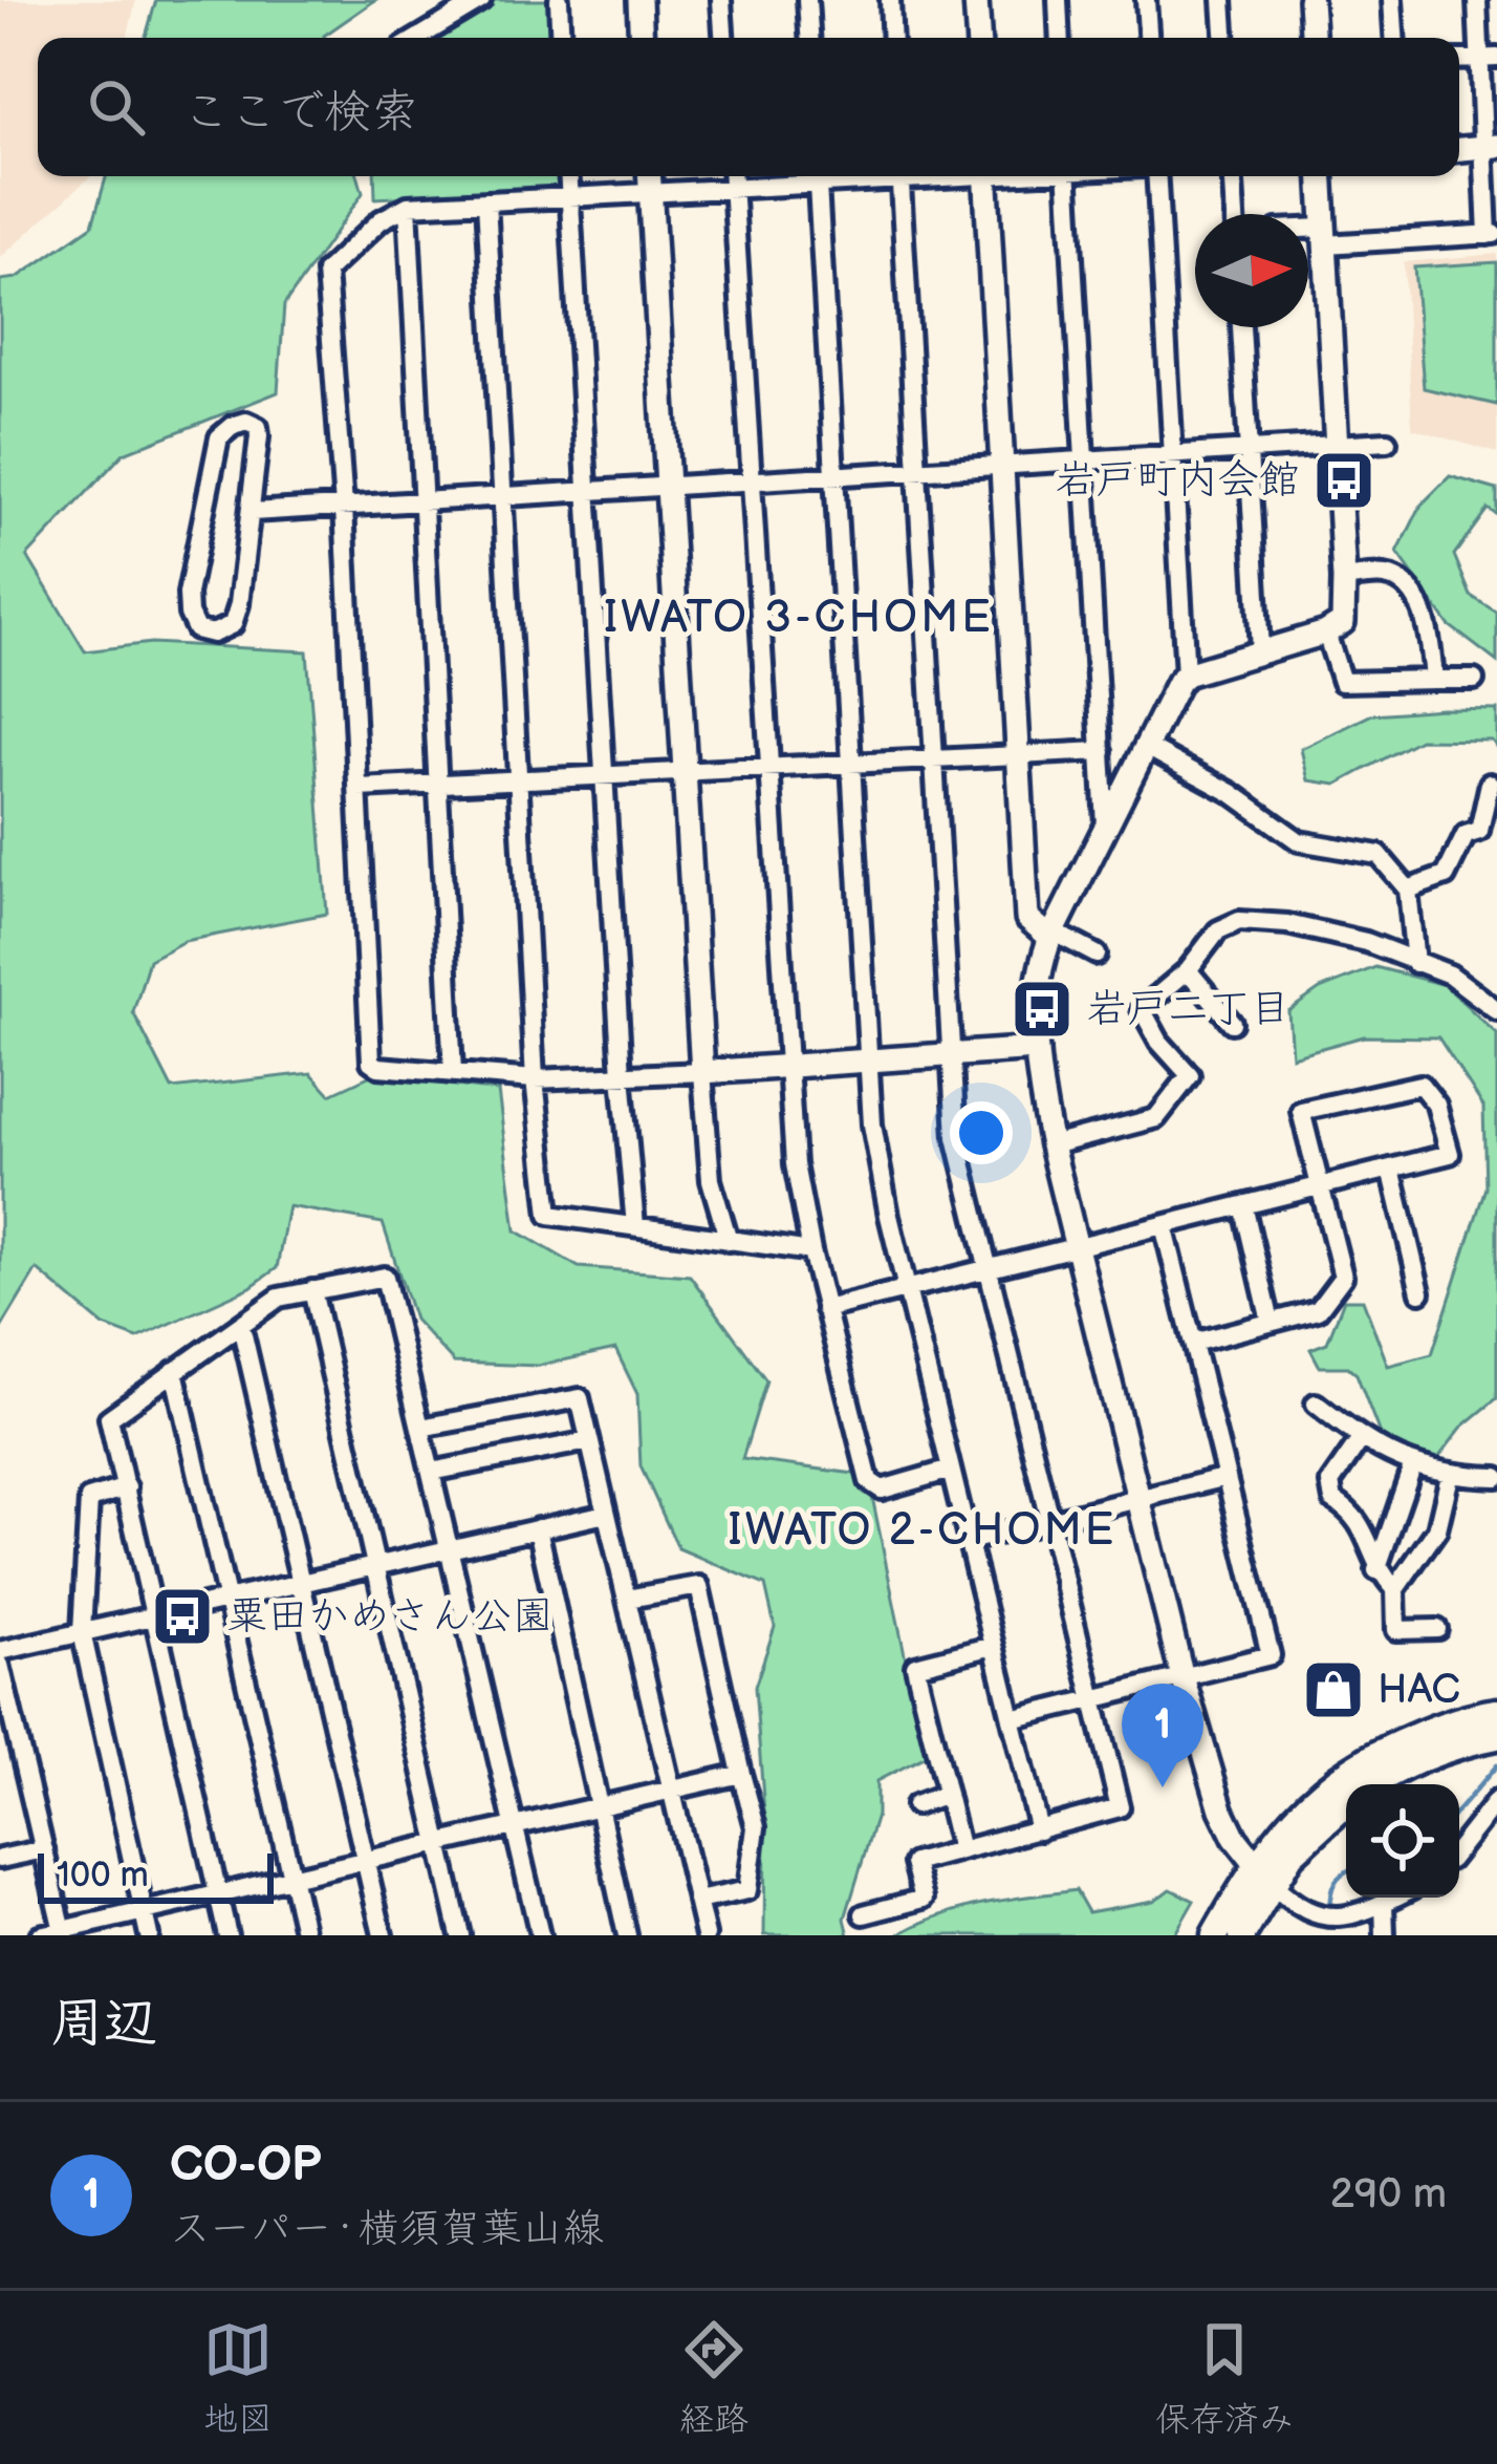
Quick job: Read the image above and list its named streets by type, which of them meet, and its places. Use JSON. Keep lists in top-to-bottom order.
{
  "districts": ["IWATO 3-CHOME", "IWATO 2-CHOME"],
  "places": {
    "bus stop": ["岩戸町内会館", "岩戸二丁目", "粟田かめさん公園"],
    "shop": ["HAC"]
  },
  "scale_bar": "100 m",
  "north": "right",
  "page": {
    "search": "ここで検索",
    "pins": "1",
    "scale": "100 m",
    "heading": "周辺",
    "list": [
      {
        "mark": "1",
        "name": "CO-OP",
        "note": "スーパー · 横須賀葉山線",
        "value": "290 m"
      }
    ],
    "nav": ["地図", "経路", "保存済み"]
  }
}
